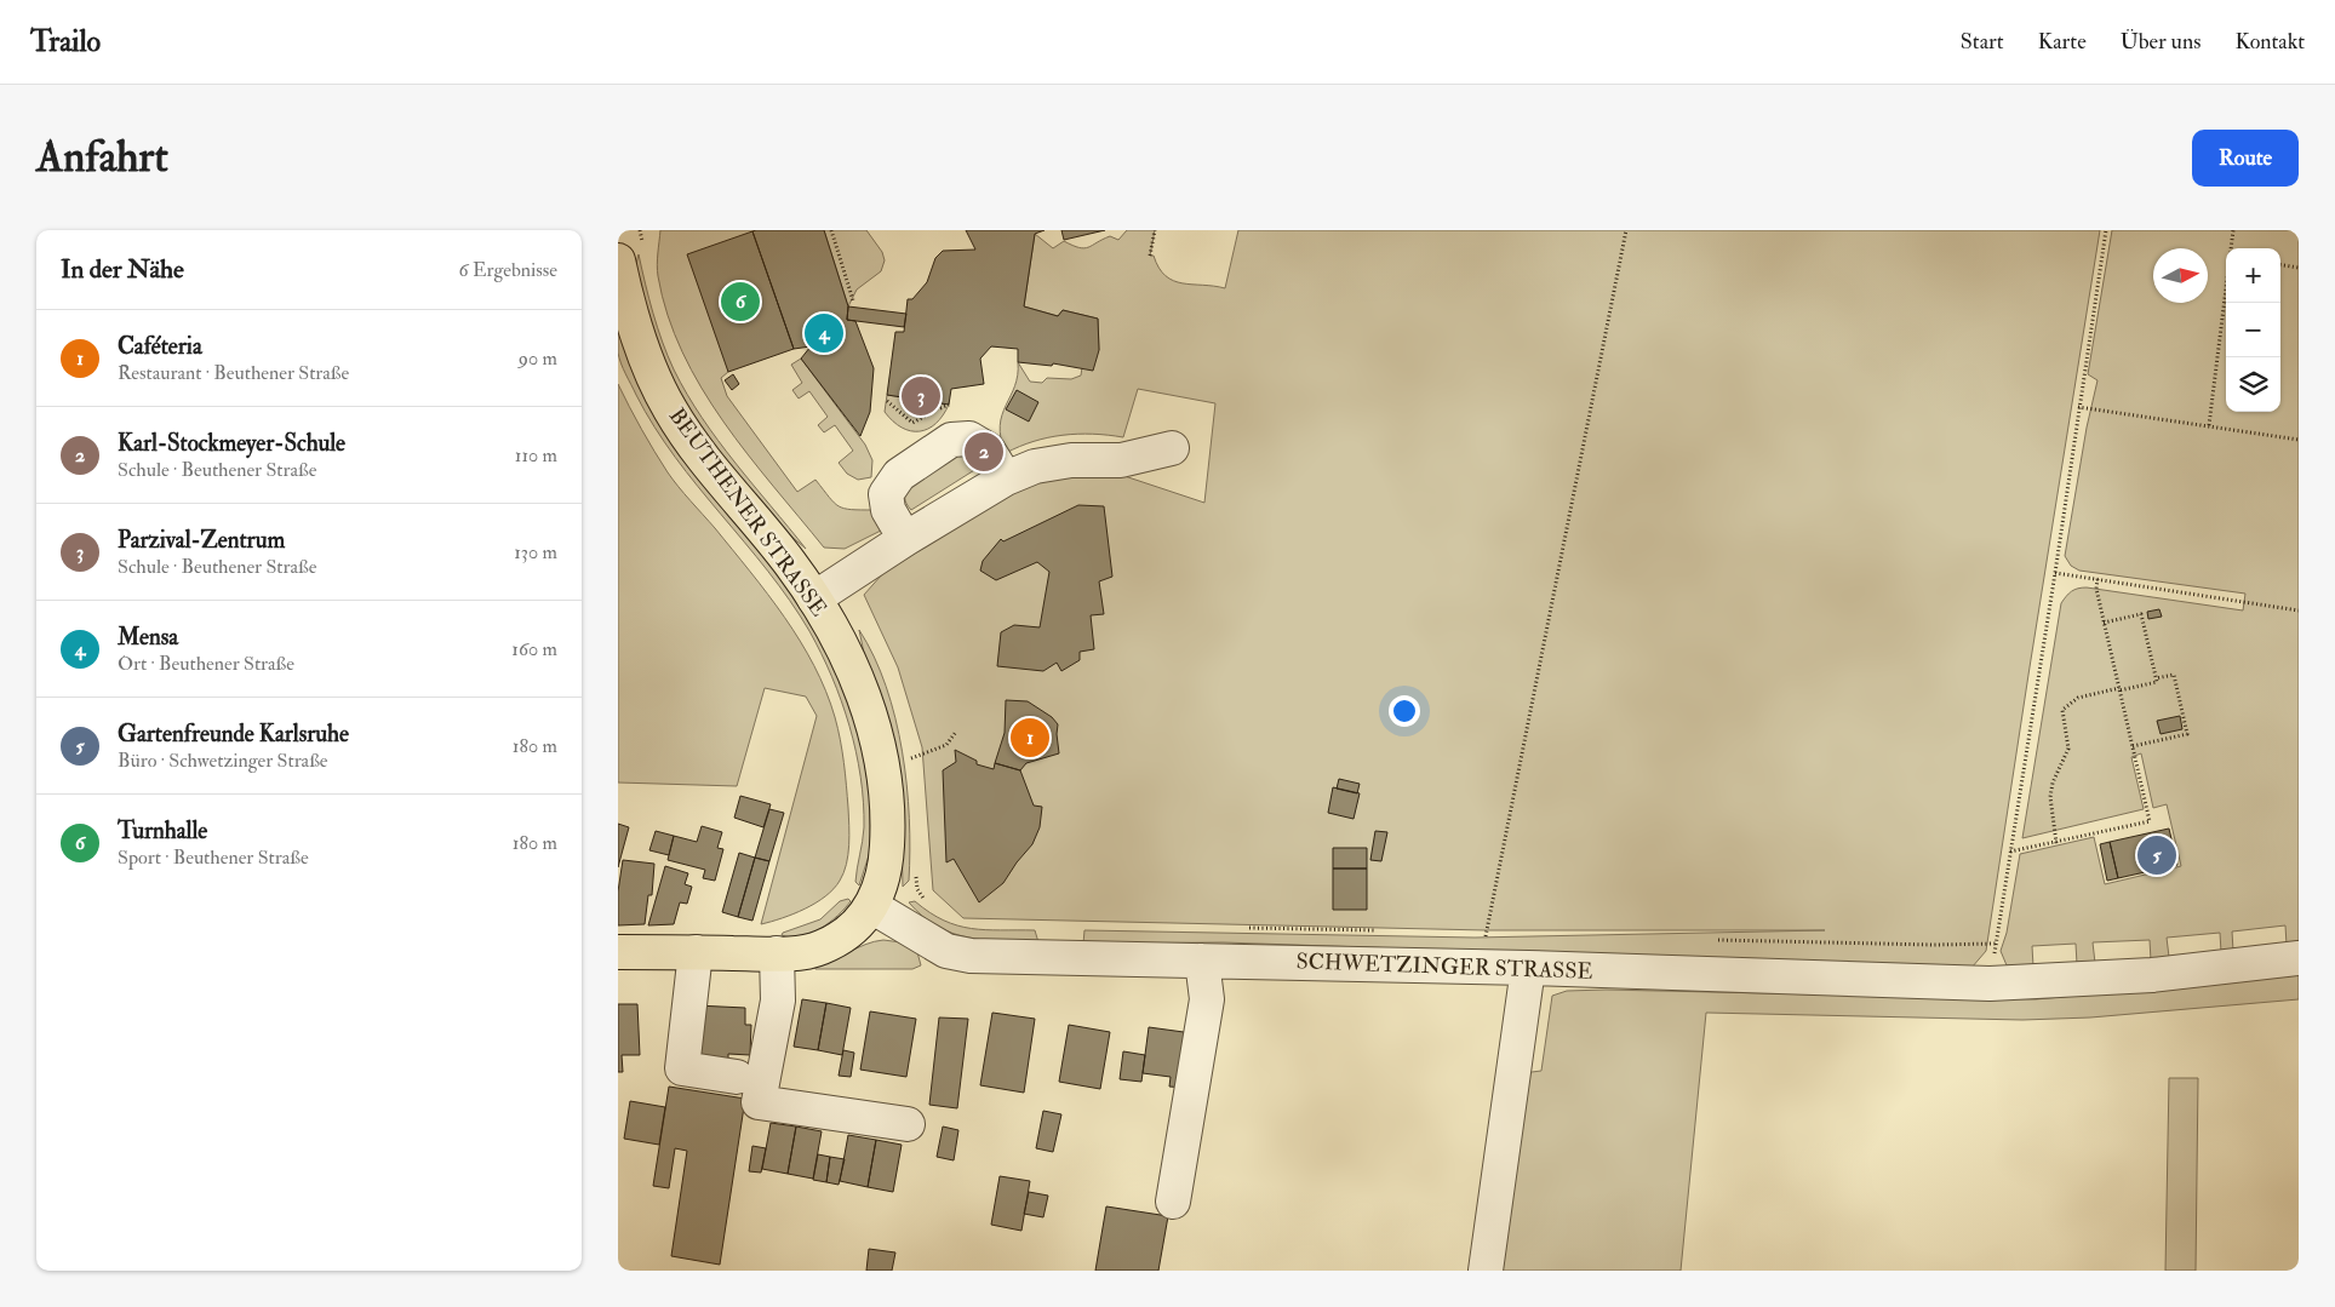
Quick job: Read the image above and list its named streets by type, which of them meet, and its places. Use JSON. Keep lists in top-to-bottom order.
{
  "streets": {
    "main road": ["BEUTHENER STRASSE"],
    "street": ["SCHWETZINGER STRASSE"]
  },
  "crossings": [
    ["BEUTHENER STRASSE", "SCHWETZINGER STRASSE"]
  ],
  "north": "right",
  "page": {
    "header": "Trailo",
    "nav": [
      "Start",
      "Karte",
      "Über uns",
      "Kontakt"
    ],
    "buttons": "Route",
    "title": "Anfahrt",
    "heading": ["In der Nähe", "6 Ergebnisse"],
    "map_buttons": ["+", "−"],
    "pins": [
      "6",
      "4",
      "3",
      "2",
      "1",
      "5"
    ],
    "list": [
      {
        "mark": "1",
        "name": "Caféteria",
        "note": "Restaurant · Beuthener Straße",
        "value": "90 m"
      },
      {
        "mark": "2",
        "name": "Karl-Stockmeyer-Schule",
        "note": "Schule · Beuthener Straße",
        "value": "110 m"
      },
      {
        "mark": "3",
        "name": "Parzival-Zentrum",
        "note": "Schule · Beuthener Straße",
        "value": "130 m"
      },
      {
        "mark": "4",
        "name": "Mensa",
        "note": "Ort · Beuthener Straße",
        "value": "160 m"
      },
      {
        "mark": "5",
        "name": "Gartenfreunde Karlsruhe",
        "note": "Büro · Schwetzinger Straße",
        "value": "180 m"
      },
      {
        "mark": "6",
        "name": "Turnhalle",
        "note": "Sport · Beuthener Straße",
        "value": "180 m"
      }
    ]
  }
}
